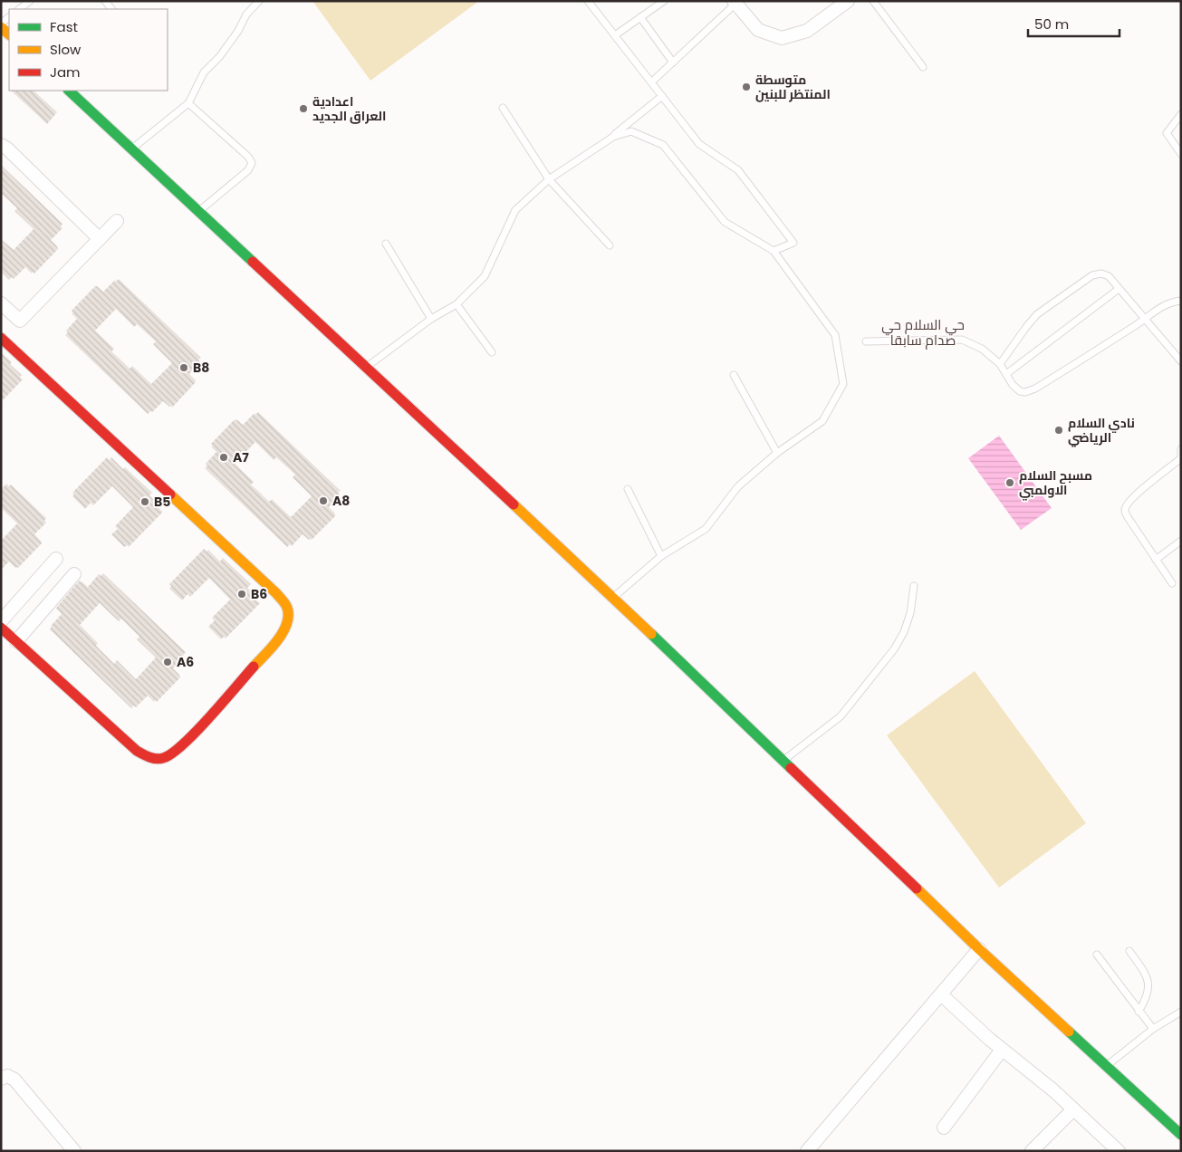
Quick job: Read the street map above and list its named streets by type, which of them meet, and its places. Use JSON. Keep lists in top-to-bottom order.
{
  "districts": ["حي السلام حي صدام سابقا"],
  "places": [
    "متوسطة المنتظر للبنين",
    "اعدادية العراق الجديد",
    "B8",
    "نادي السلام الرياضي",
    "A7",
    "مسبح السلام الاولمبي",
    "A8",
    "B5",
    "B6",
    "A6"
  ],
  "legend": ["Fast", "Slow", "Jam"],
  "scale_bar": "50 m"
}
